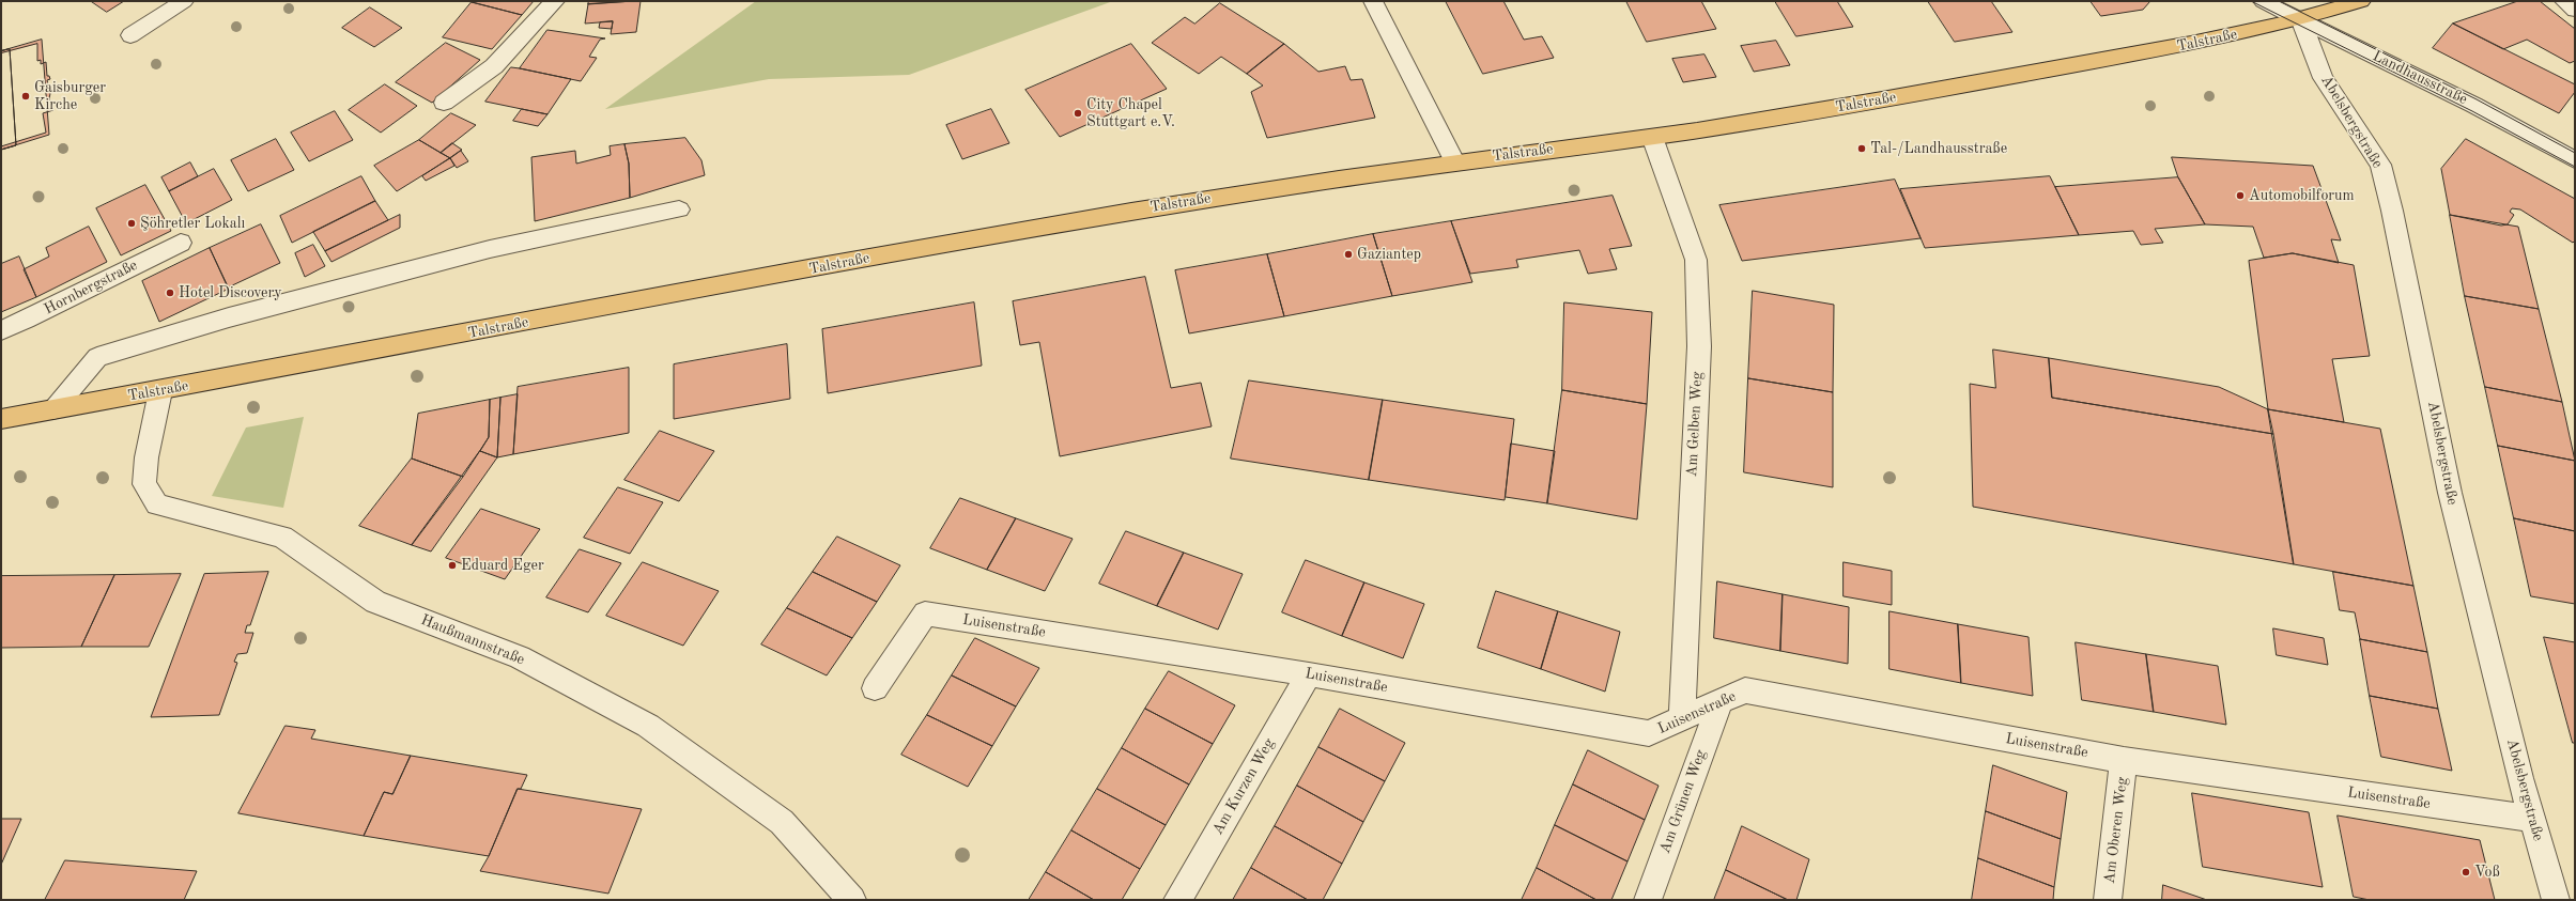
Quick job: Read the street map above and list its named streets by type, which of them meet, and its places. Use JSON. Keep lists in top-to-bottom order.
{
  "streets": {
    "main road": ["Talstraße"],
    "street": [
      "Landhausstraße",
      "Abelsbergstraße",
      "Hornbergstraße",
      "Am Gelben Weg",
      "Luisenstraße",
      "Haußmannstraße",
      "Am Kurzen Weg",
      "Am Grünen Weg",
      "Am Oberen Weg"
    ]
  },
  "crossings": [
    ["Talstraße", "Landhausstraße"],
    ["Talstraße", "Abelsbergstraße"],
    ["Talstraße", "Am Gelben Weg"],
    ["Talstraße", "Haußmannstraße"],
    ["Landhausstraße", "Abelsbergstraße"],
    ["Abelsbergstraße", "Luisenstraße"],
    ["Am Gelben Weg", "Luisenstraße"],
    ["Luisenstraße", "Am Kurzen Weg"],
    ["Luisenstraße", "Am Grünen Weg"],
    ["Luisenstraße", "Am Oberen Weg"]
  ],
  "places": [
    "Gaisburger Kirche",
    "City Chapel Stuttgart e.V.",
    "Tal-/Landhausstraße",
    "Automobilforum",
    "Şöhretler Lokalı",
    "Gaziantep",
    "Hotel Discovery",
    "Eduard Eger",
    "Voß"
  ]
}
